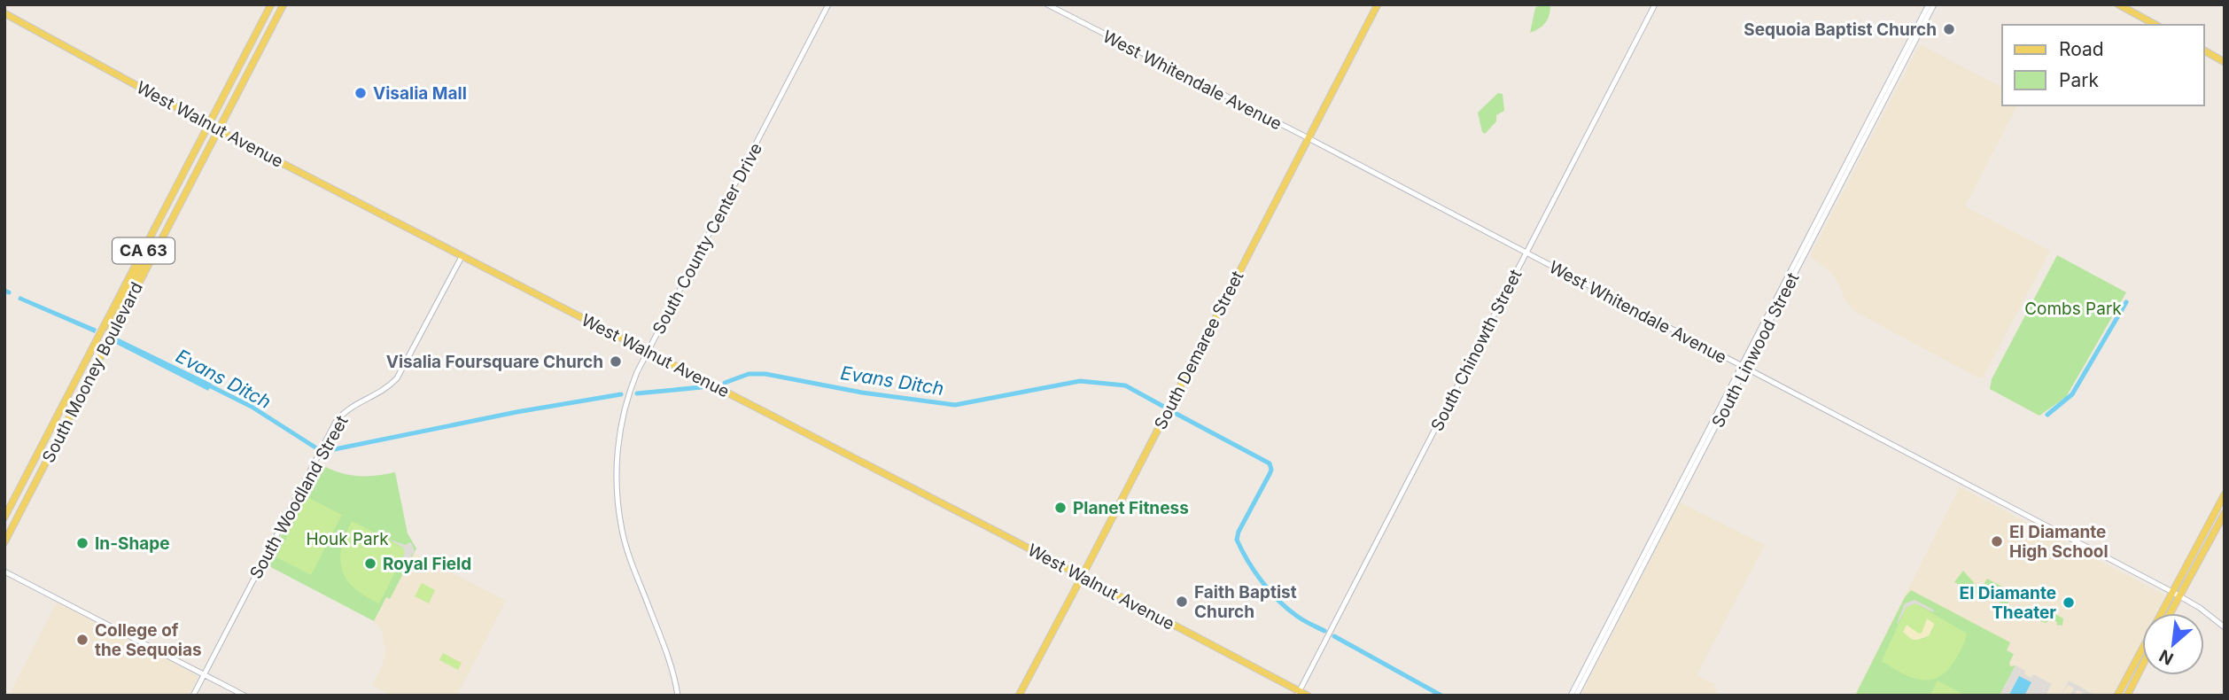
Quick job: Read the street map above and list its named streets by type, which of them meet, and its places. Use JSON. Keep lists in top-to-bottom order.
{
  "streets": {
    "main road": [
      "West Walnut Avenue",
      "CA 63",
      "South Demaree Street",
      "South Mooney Boulevard"
    ],
    "street": [
      "West Whitendale Avenue",
      "South County Center Drive",
      "South Chinowth Street",
      "South Linwood Street",
      "South Woodland Street"
    ]
  },
  "crossings": [
    ["West Whitendale Avenue", "South Demaree Street"],
    ["West Whitendale Avenue", "South Chinowth Street"],
    ["West Whitendale Avenue", "South Linwood Street"],
    ["West Walnut Avenue", "South County Center Drive"],
    ["West Walnut Avenue", "South Demaree Street"],
    ["West Walnut Avenue", "South Chinowth Street"],
    ["West Walnut Avenue", "South Mooney Boulevard"],
    ["West Walnut Avenue", "South Woodland Street"]
  ],
  "water": ["Evans Ditch"],
  "parks": ["Combs Park", "Houk Park"],
  "places": [
    "Sequoia Baptist Church",
    "Visalia Mall",
    "Visalia Foursquare Church",
    "Planet Fitness",
    "El Diamante High School",
    "In-Shape",
    "Royal Field",
    "Faith Baptist Church",
    "El Diamante Theater",
    "College of the Sequoias"
  ],
  "legend": ["Road", "Park"],
  "north": "bottom left"
}
